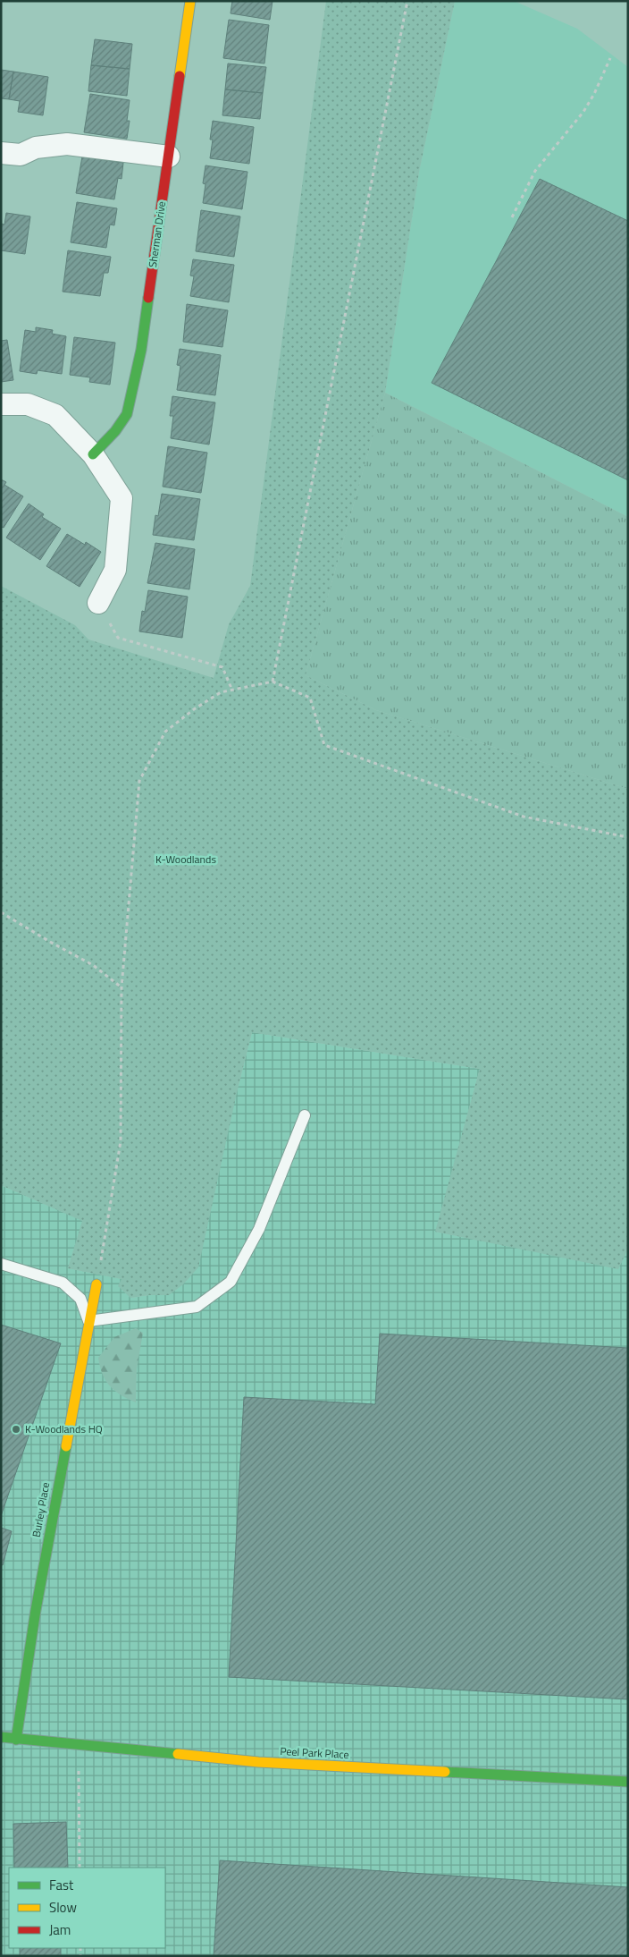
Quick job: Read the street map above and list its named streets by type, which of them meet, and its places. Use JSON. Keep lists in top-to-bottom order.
{
  "streets": {
    "street": ["Sherman Drive", "Burley Place", "Peel Park Place"]
  },
  "crossings": [
    ["Burley Place", "Peel Park Place"]
  ],
  "parks": ["K-Woodlands"],
  "places": ["K-Woodlands HQ"],
  "legend": ["Fast", "Slow", "Jam"]
}
